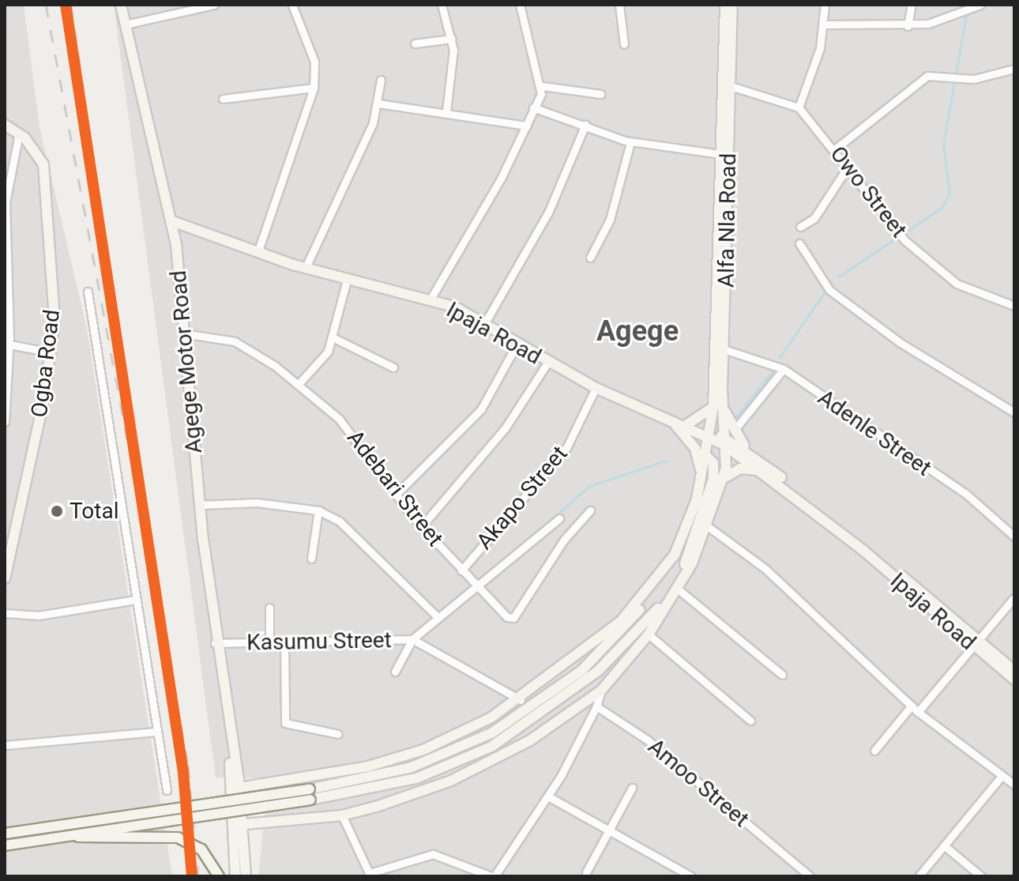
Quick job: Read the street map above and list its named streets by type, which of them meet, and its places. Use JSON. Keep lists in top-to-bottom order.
{
  "streets": {
    "main road": [
      "Alfa Nla Road",
      "Ipaja Road",
      "Agege Motor Road",
      "Ogba Road"
    ],
    "street": [
      "Owo Street",
      "Adenle Street",
      "Adebari Street",
      "Akapo Street",
      "Kasumu Street",
      "Amoo Street"
    ]
  },
  "crossings": [
    ["Alfa Nla Road", "Ipaja Road"],
    ["Alfa Nla Road", "Adenle Street"],
    ["Ipaja Road", "Agege Motor Road"],
    ["Ipaja Road", "Akapo Street"],
    ["Agege Motor Road", "Adebari Street"],
    ["Agege Motor Road", "Kasumu Street"],
    ["Adebari Street", "Akapo Street"]
  ],
  "districts": ["Agege"],
  "places": ["Total"]
}
